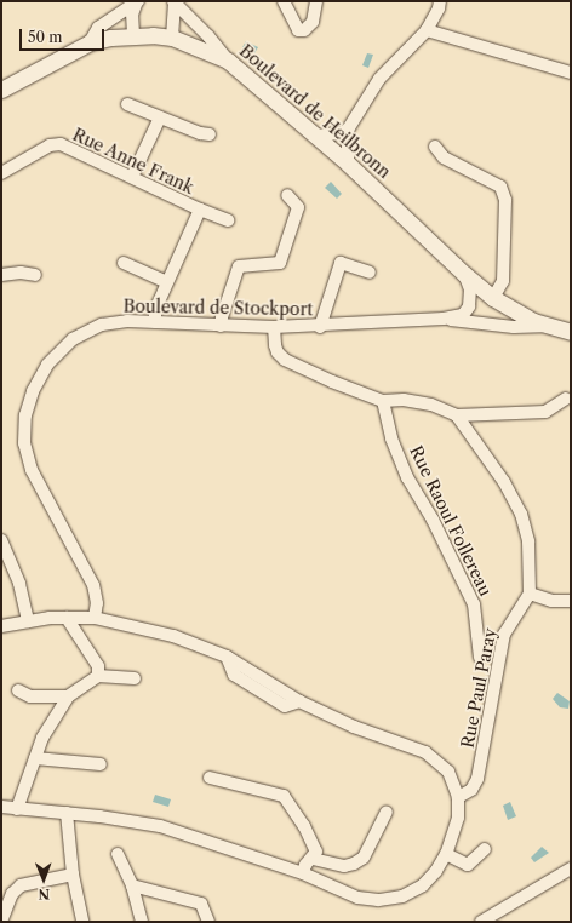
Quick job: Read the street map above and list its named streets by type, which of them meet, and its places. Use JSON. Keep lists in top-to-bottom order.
{
  "streets": {
    "street": [
      "Boulevard de Heilbronn",
      "Rue Anne Frank",
      "Boulevard de Stockport",
      "Rue Raoul Follereau",
      "Rue Paul Paray"
    ]
  },
  "crossings": [
    ["Boulevard de Heilbronn", "Boulevard de Stockport"],
    ["Rue Anne Frank", "Boulevard de Stockport"]
  ],
  "scale_bar": "50 m",
  "north": "bottom"
}
